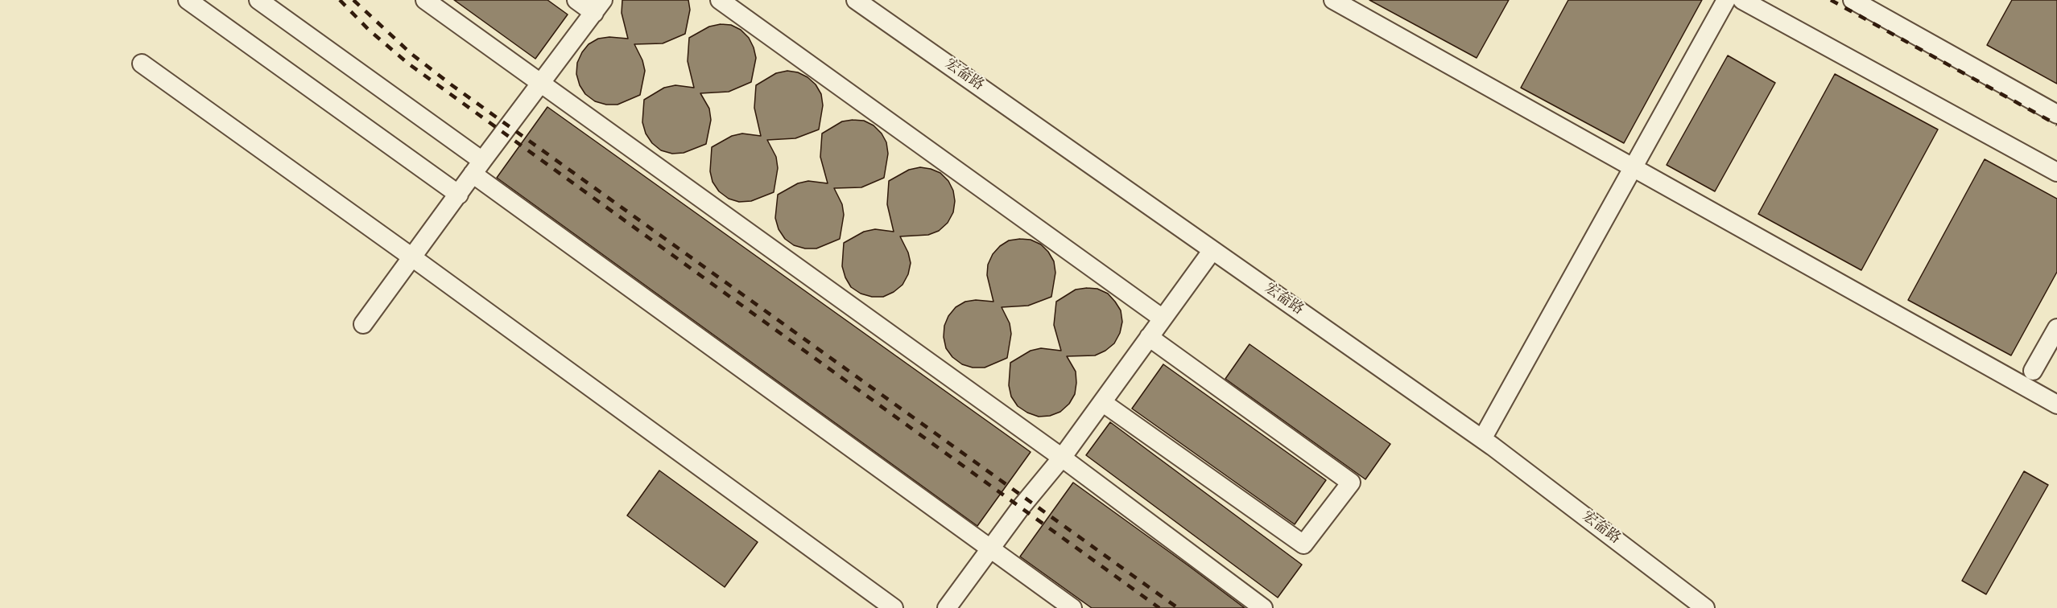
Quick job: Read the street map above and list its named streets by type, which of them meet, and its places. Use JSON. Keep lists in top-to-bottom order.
{
  "streets": {
    "street": ["宏奤路"]
  }
}
